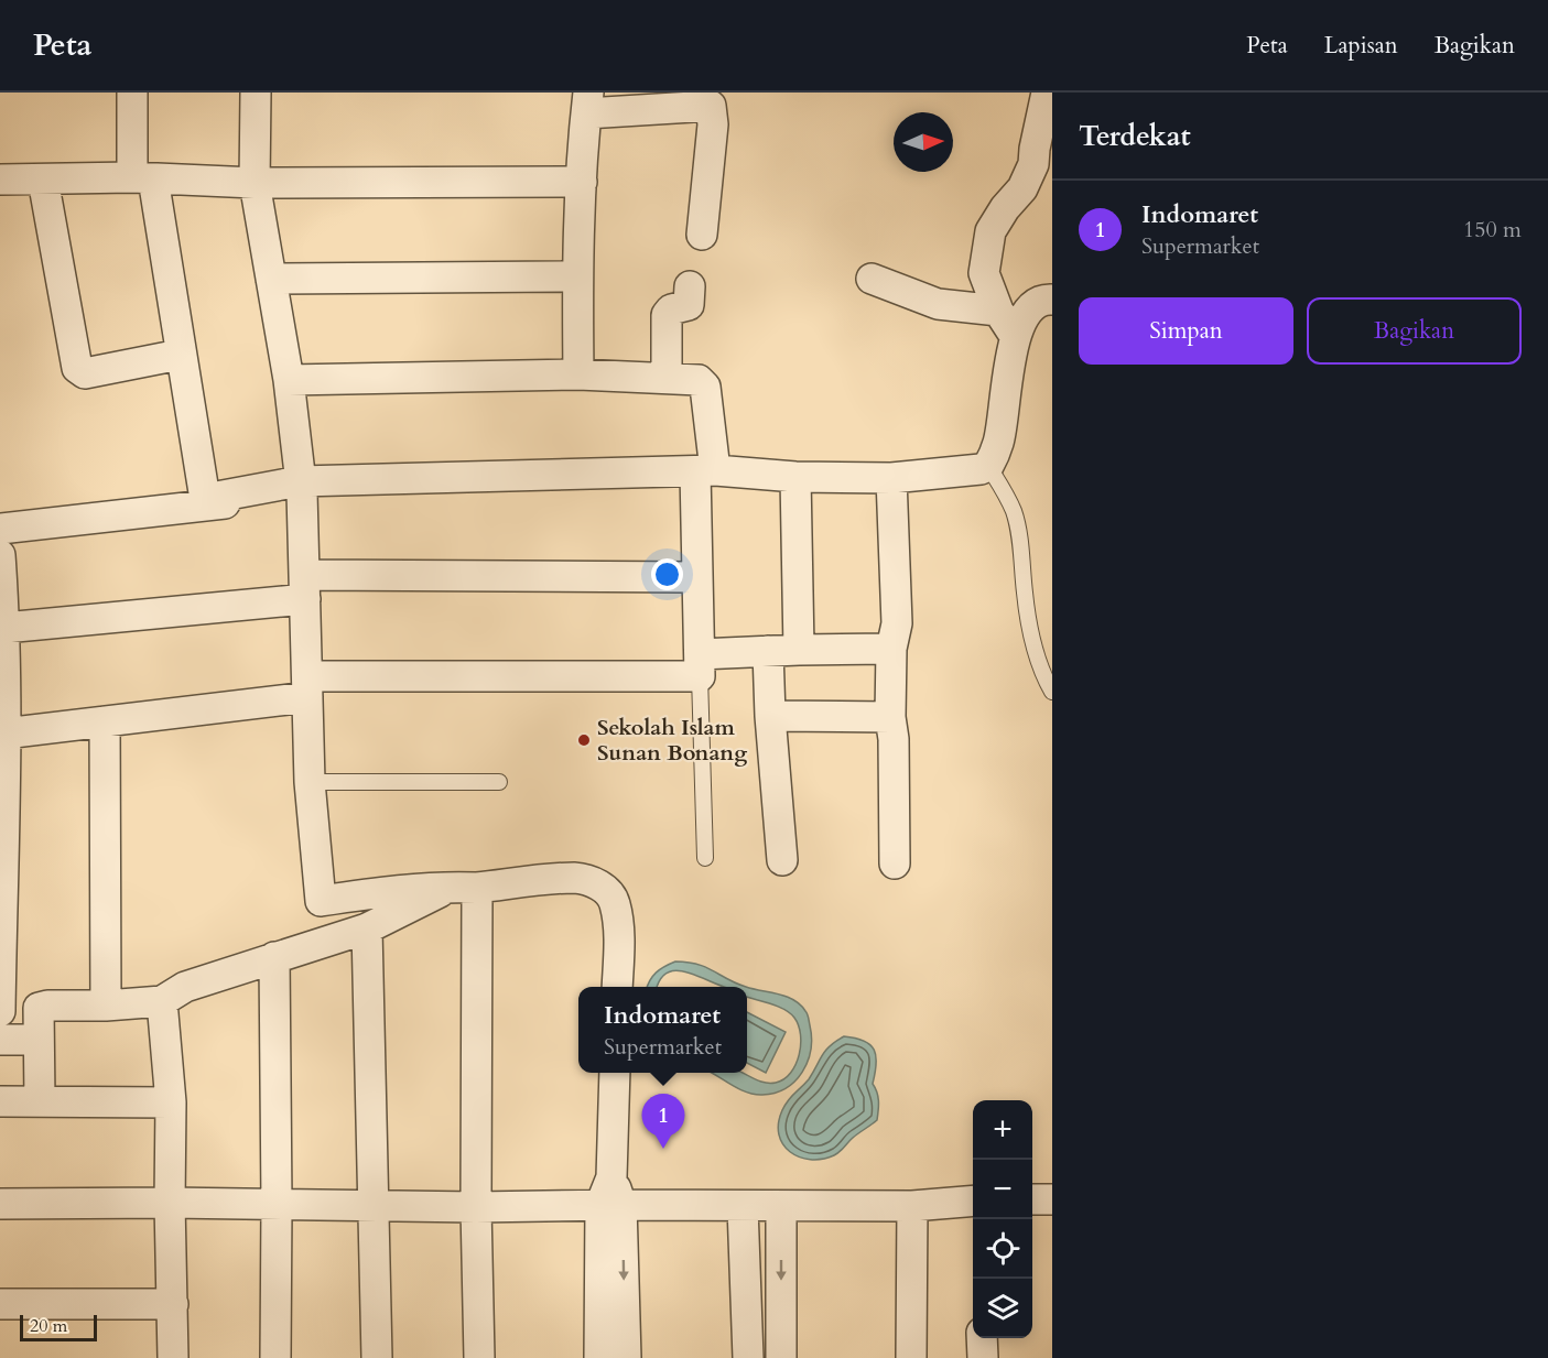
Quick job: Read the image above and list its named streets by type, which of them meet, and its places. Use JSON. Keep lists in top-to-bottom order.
{
  "places": ["Sekolah Islam Sunan Bonang"],
  "scale_bar": "20 m",
  "north": "right",
  "page": {
    "header": "Peta",
    "nav": ["Peta", "Lapisan", "Bagikan"],
    "heading": "Terdekat",
    "list": [
      {
        "mark": "1",
        "name": "Indomaret",
        "note": "Supermarket",
        "value": "150 m"
      }
    ],
    "buttons": ["Simpan", "Bagikan"],
    "popup": ["Indomaret", "Supermarket"],
    "pins": "1",
    "map_buttons": ["+", "−"],
    "scale": "20 m"
  }
}
